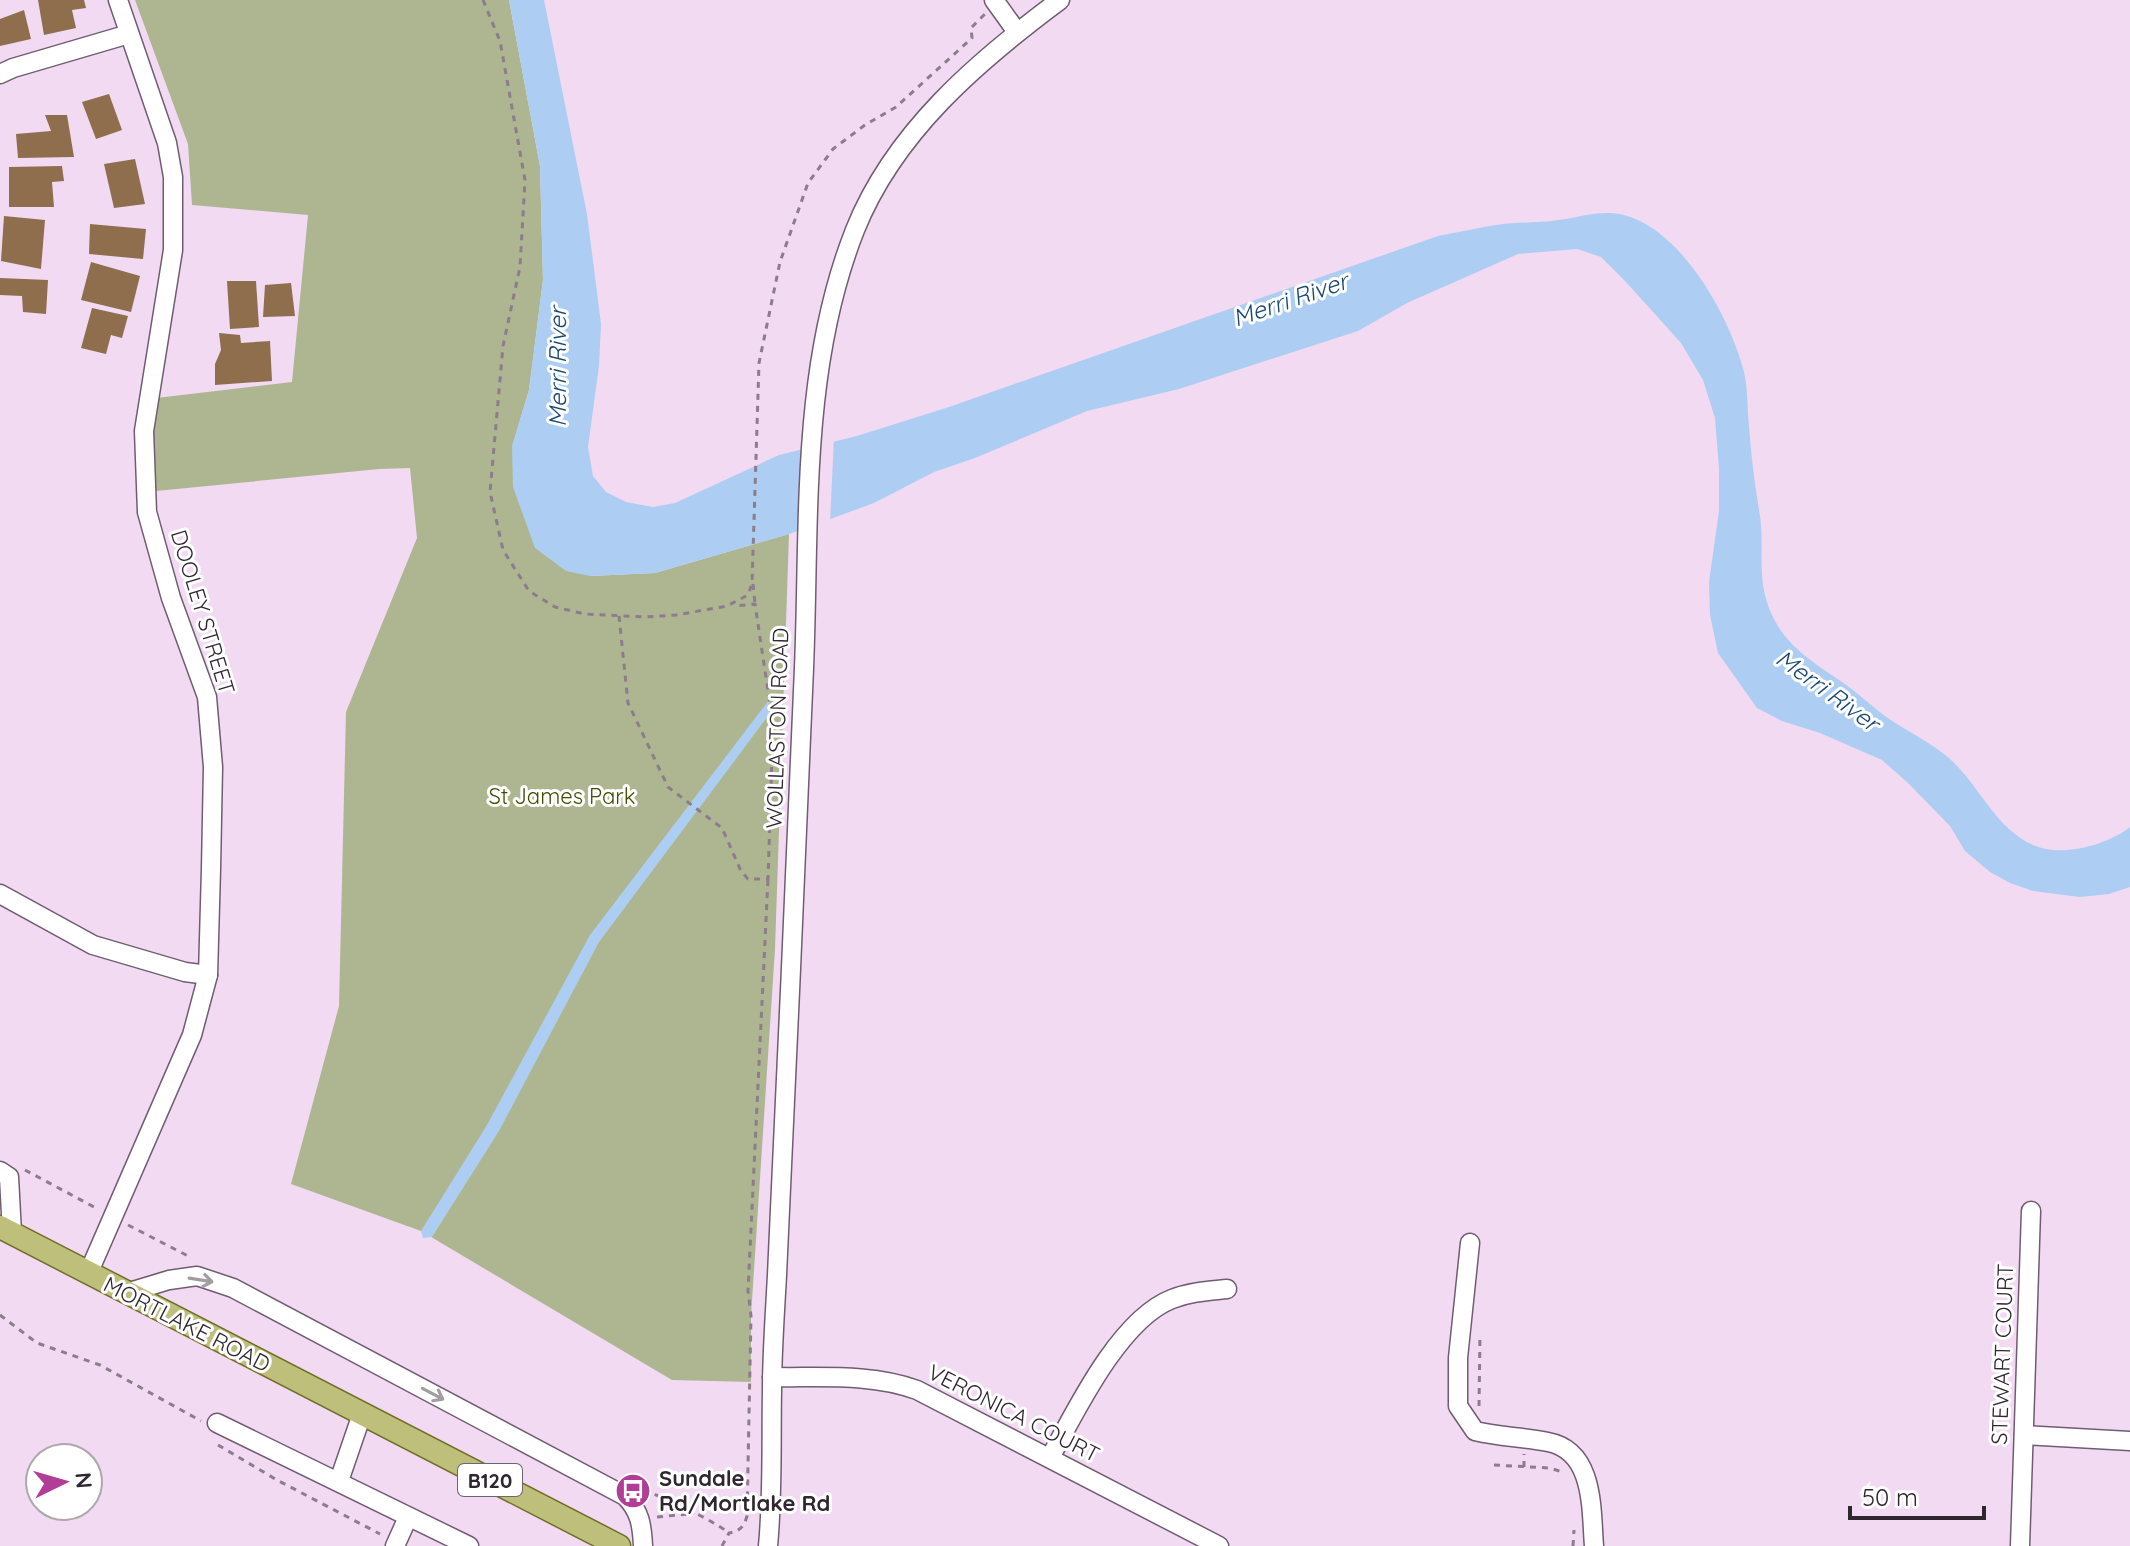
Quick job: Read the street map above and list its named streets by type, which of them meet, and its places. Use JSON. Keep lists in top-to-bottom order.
{
  "streets": {
    "main road": ["MORTLAKE ROAD", "B120"],
    "street": [
      "DOOLEY STREET",
      "WOLLASTON ROAD",
      "STEWART COURT",
      "VERONICA COURT"
    ]
  },
  "crossings": [
    ["DOOLEY STREET", "MORTLAKE ROAD"],
    ["WOLLASTON ROAD", "VERONICA COURT"]
  ],
  "water": ["Merri River"],
  "parks": ["St James Park"],
  "places": {
    "bus stop": ["Sundale Rd/Mortlake Rd"]
  },
  "scale_bar": "50 m",
  "north": "right"
}
